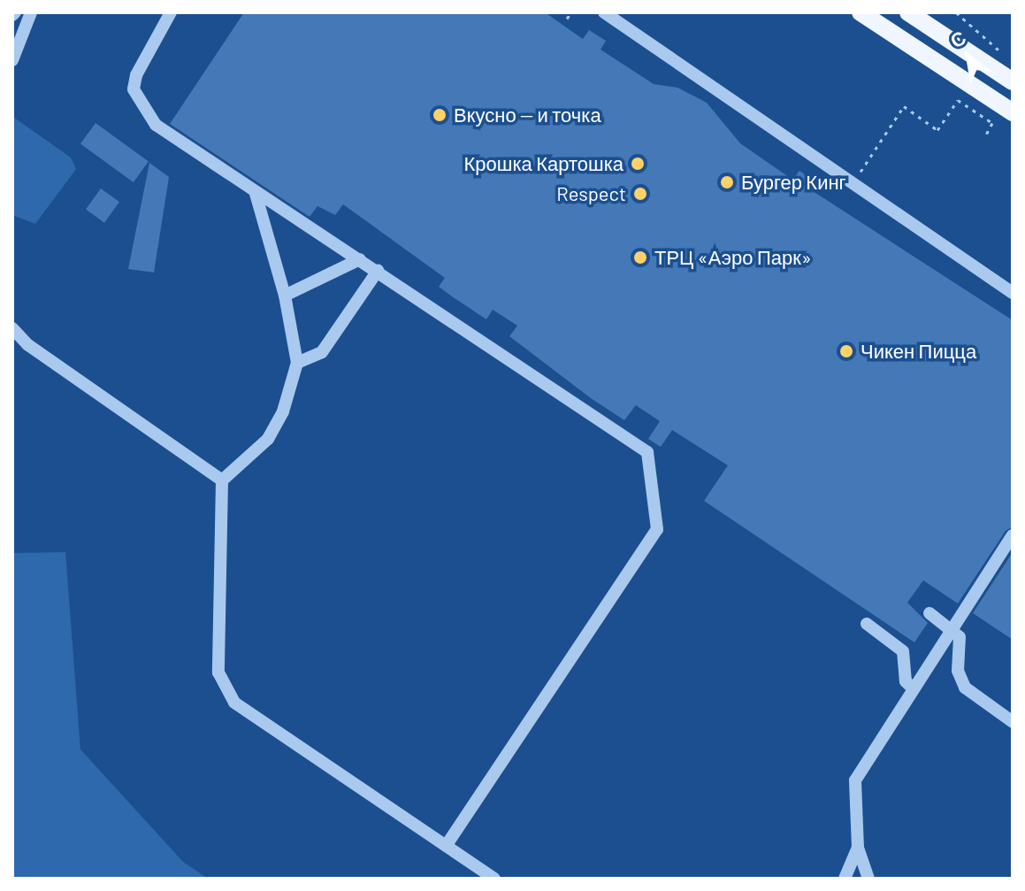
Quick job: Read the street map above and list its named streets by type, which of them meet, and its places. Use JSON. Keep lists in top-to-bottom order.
{
  "places": [
    "Вкусно — и точка",
    "Крошка Картошка",
    "Бургер Кинг",
    "Respect",
    "ТРЦ «Аэро Парк»",
    "Чикен Пицца"
  ],
  "north": "top left"
}
